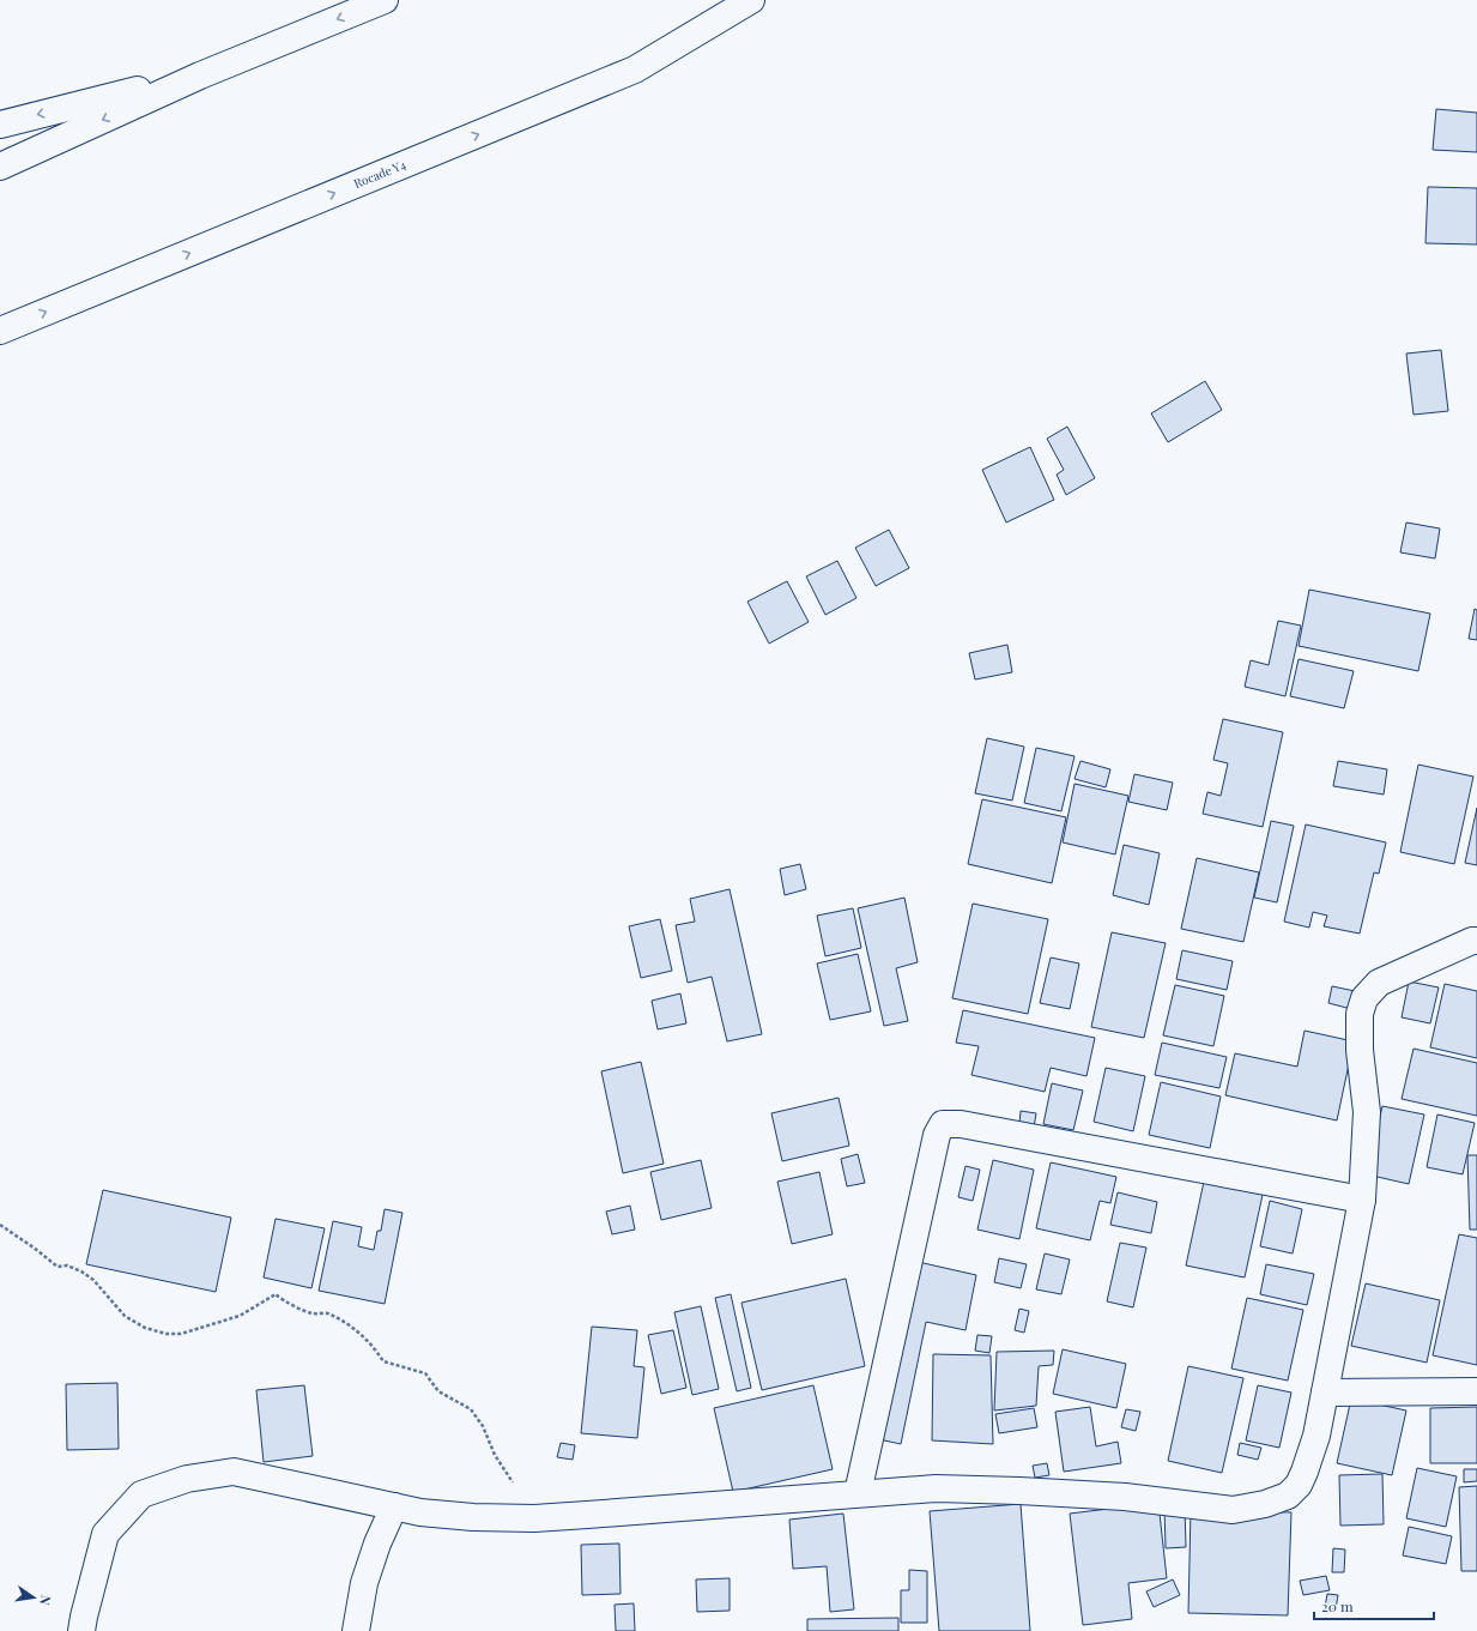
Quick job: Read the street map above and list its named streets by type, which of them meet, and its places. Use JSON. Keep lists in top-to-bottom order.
{
  "streets": {
    "main road": ["Rocade Y4"]
  },
  "scale_bar": "20 m",
  "north": "right"
}
